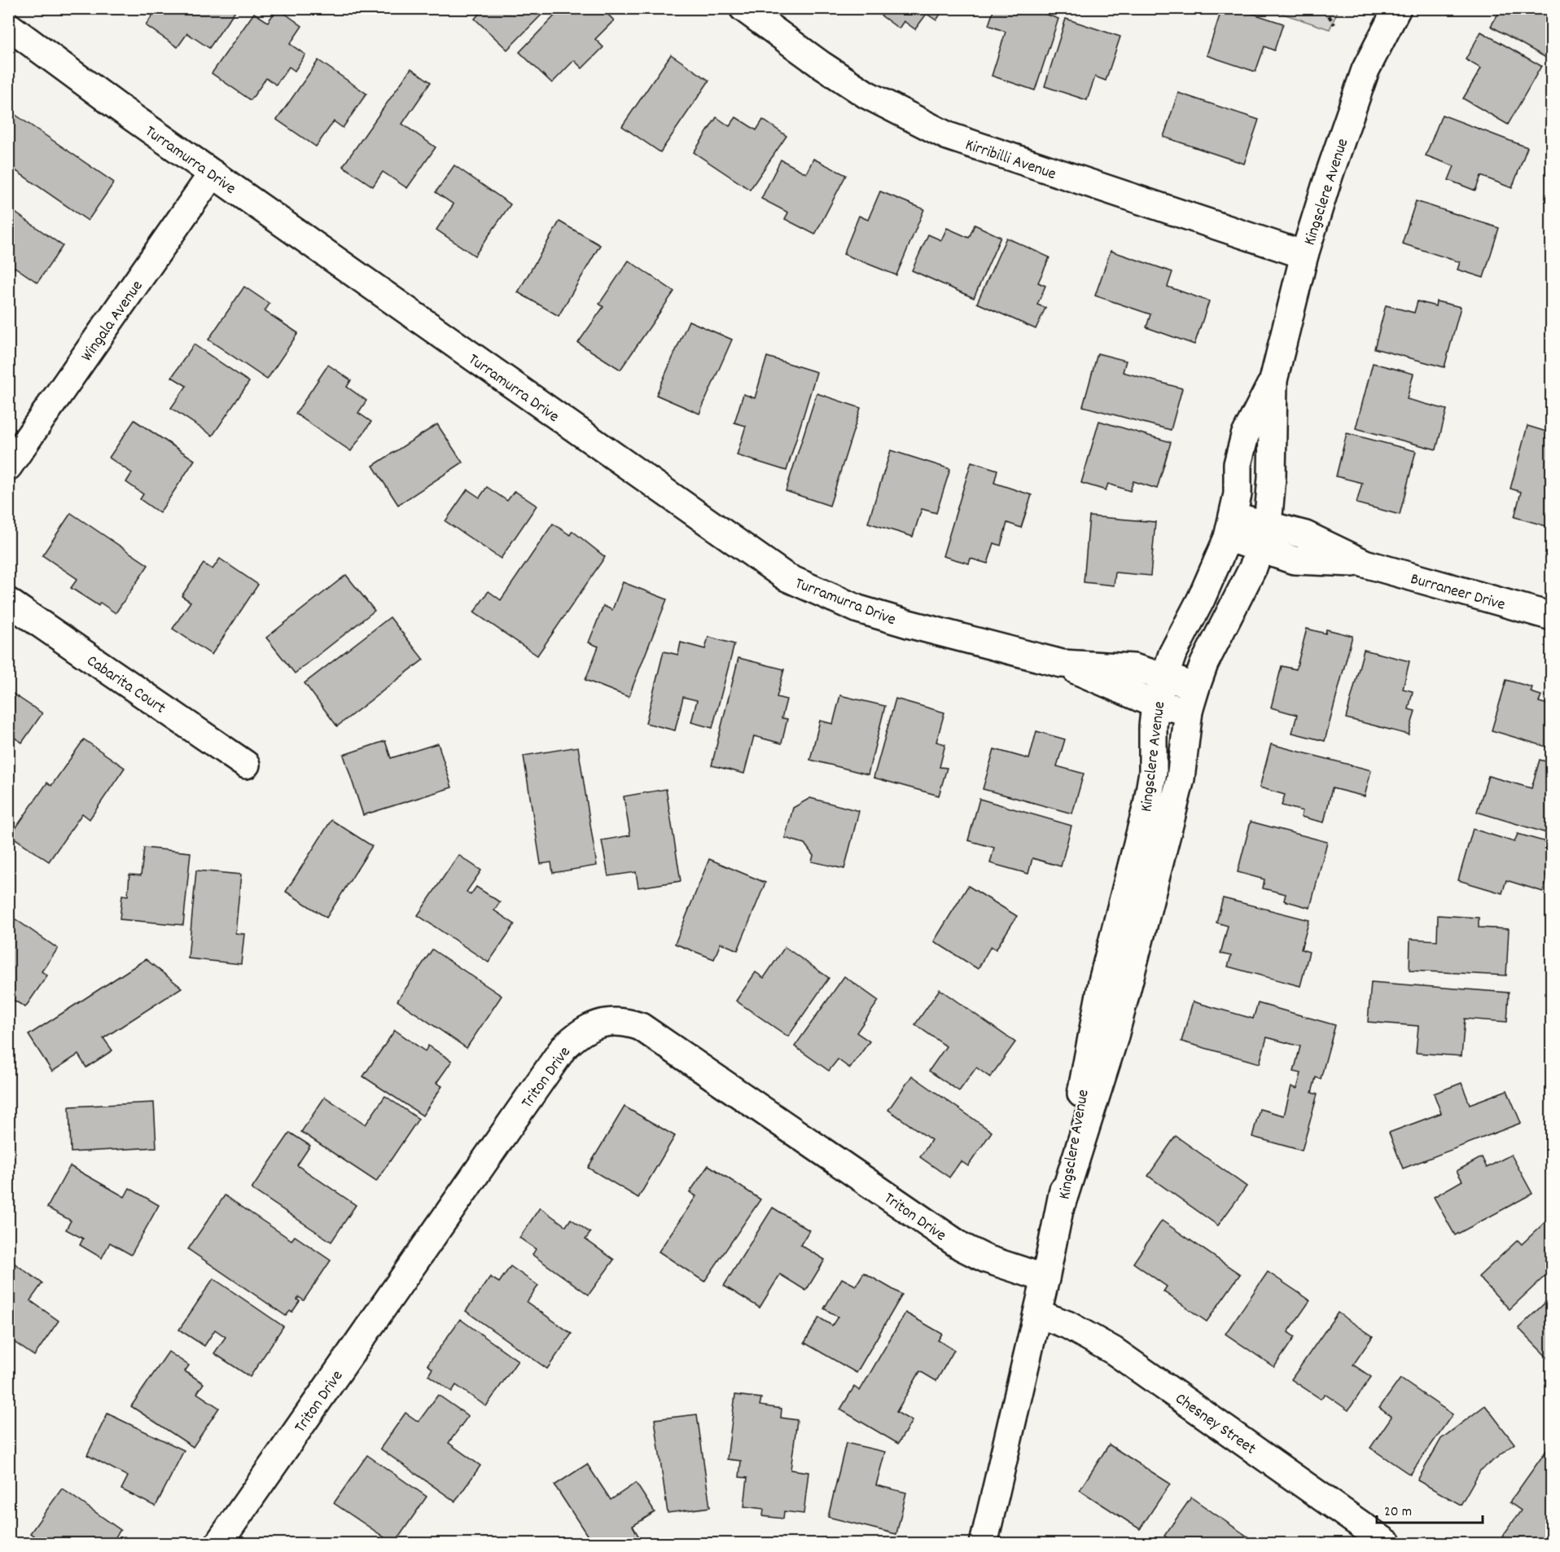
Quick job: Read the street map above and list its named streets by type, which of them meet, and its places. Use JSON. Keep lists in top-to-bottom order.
{
  "streets": {
    "street": [
      "Kirribilli Avenue",
      "Turramurra Drive",
      "Kingsclere Avenue",
      "Wingala Avenue",
      "Burraneer Drive",
      "Cabarita Court",
      "Triton Drive",
      "Chesney Street"
    ]
  },
  "crossings": [
    ["Kirribilli Avenue", "Kingsclere Avenue"],
    ["Turramurra Drive", "Kingsclere Avenue"],
    ["Turramurra Drive", "Wingala Avenue"],
    ["Kingsclere Avenue", "Burraneer Drive"],
    ["Kingsclere Avenue", "Triton Drive"],
    ["Kingsclere Avenue", "Chesney Street"]
  ],
  "scale_bar": "20 m"
}
